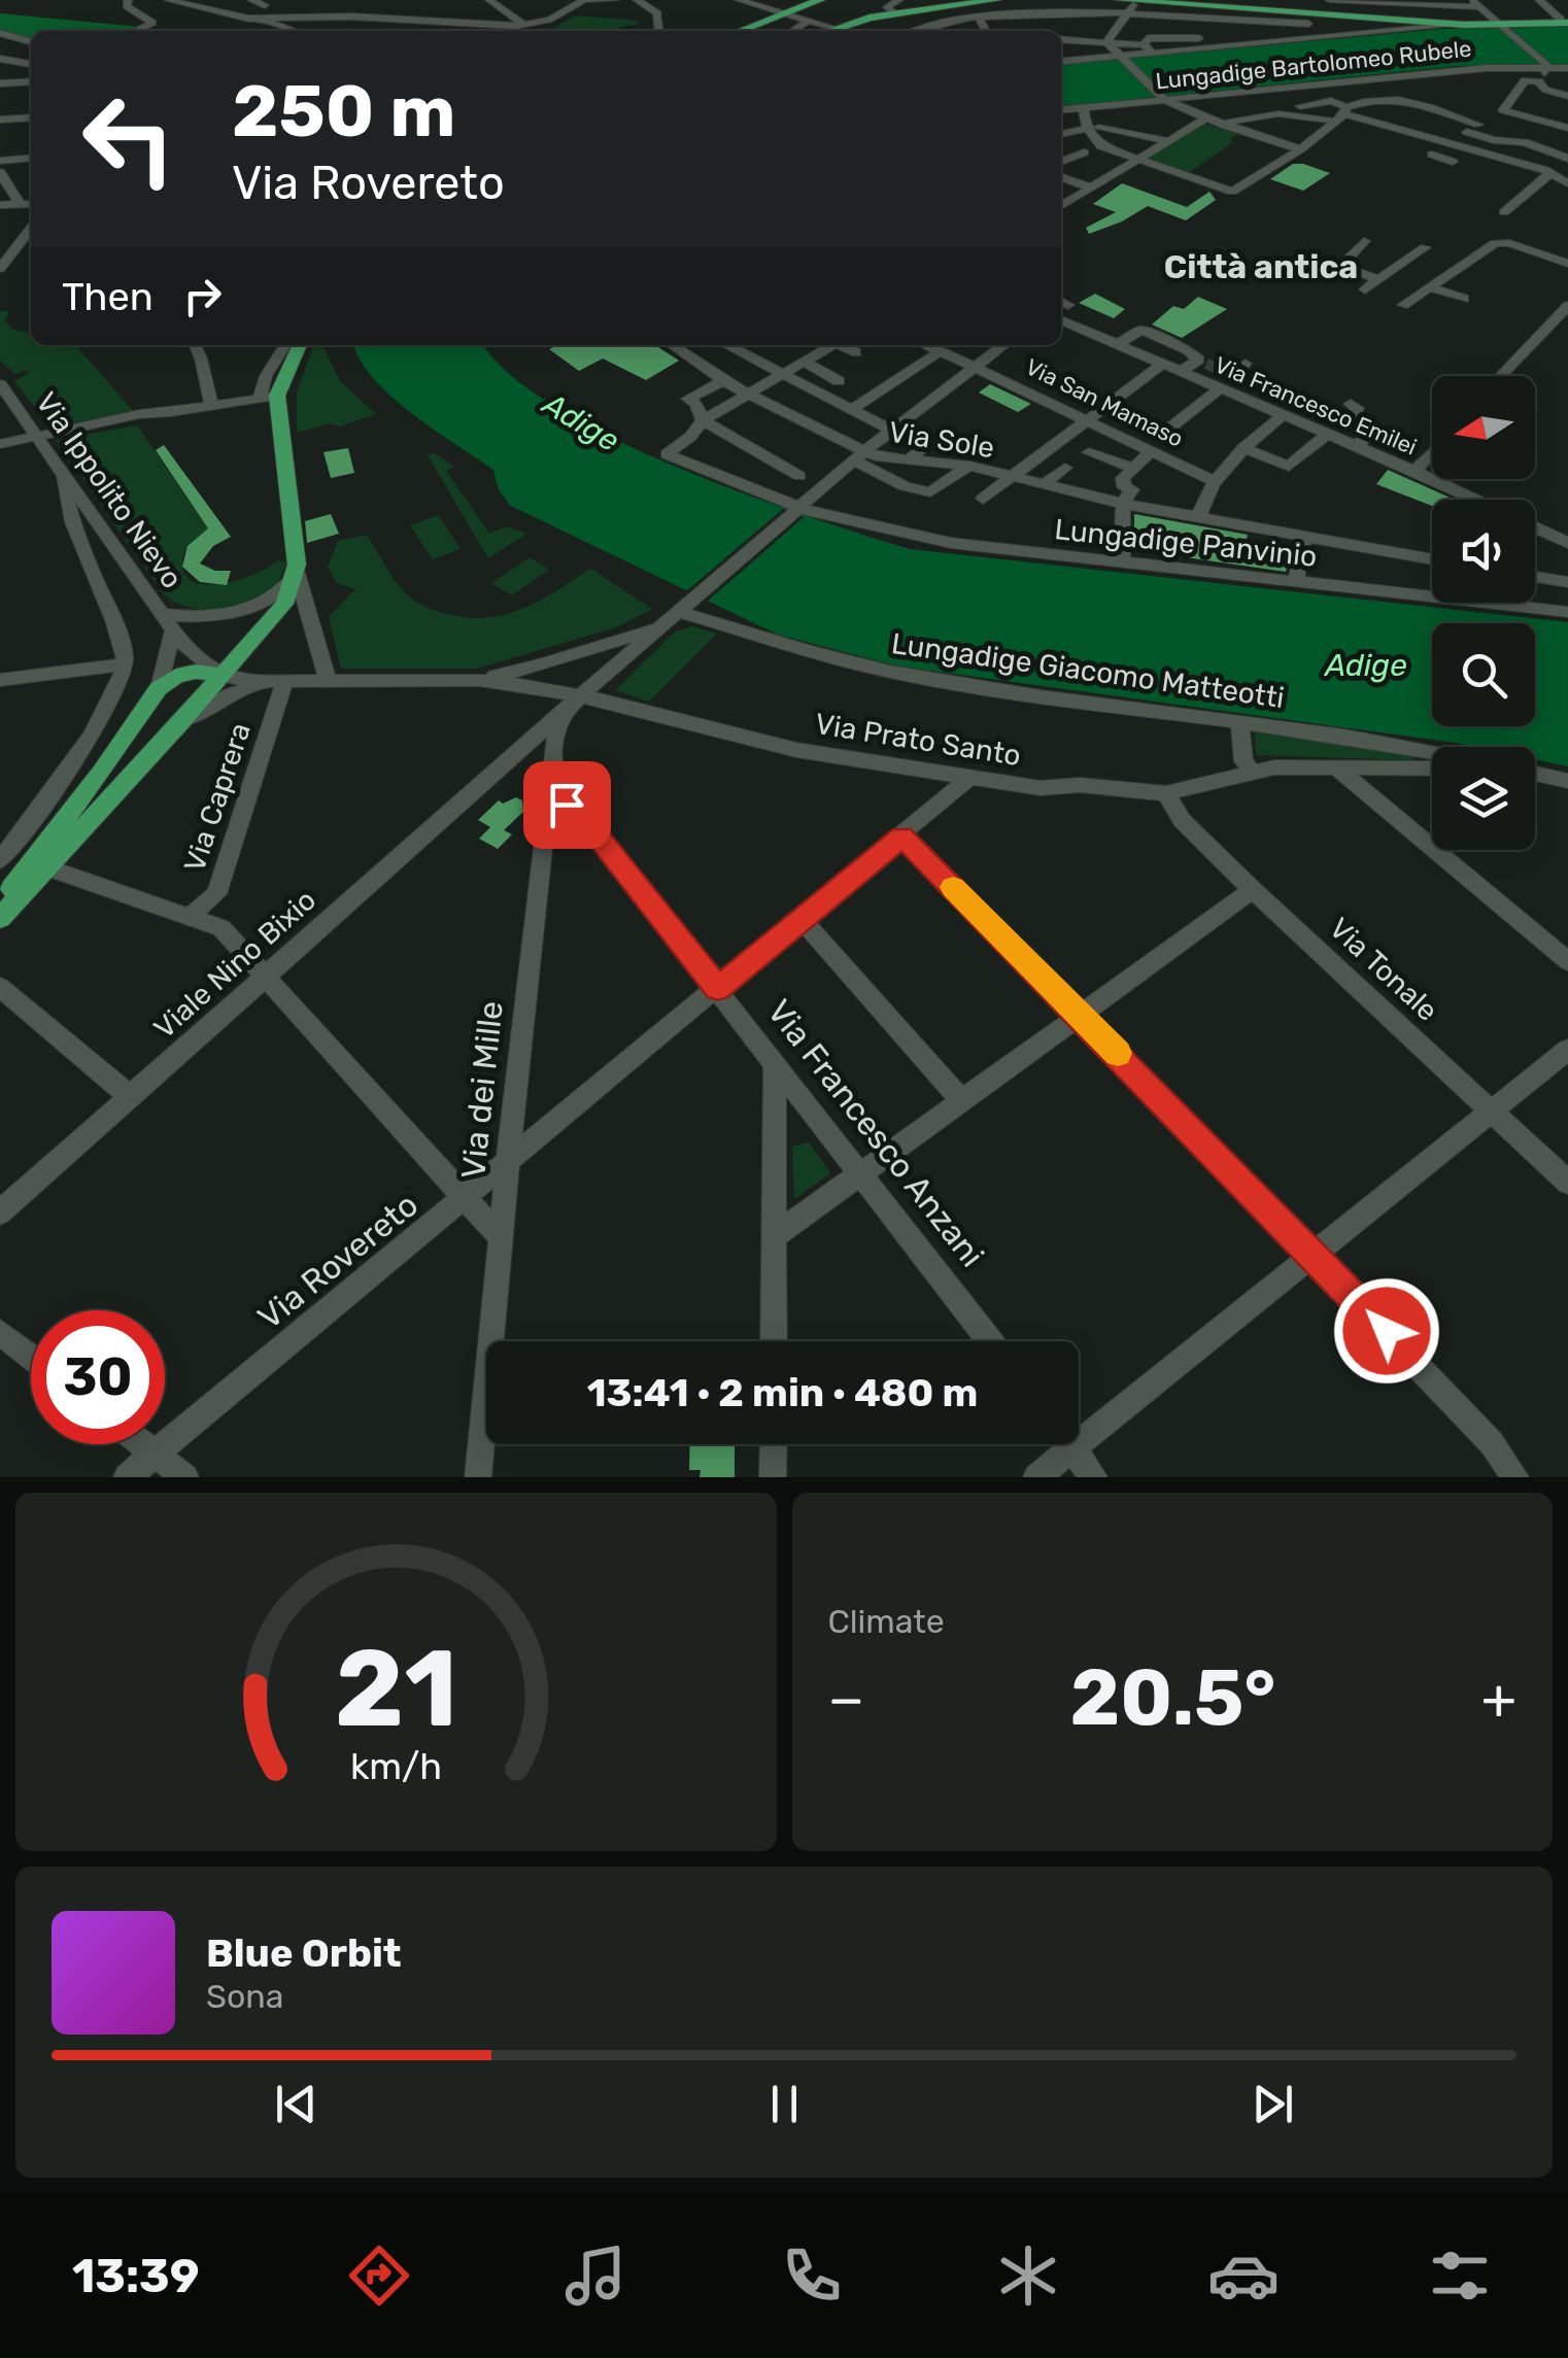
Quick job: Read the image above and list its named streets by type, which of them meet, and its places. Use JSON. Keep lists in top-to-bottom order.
{
  "streets": {
    "street": [
      "Lungadige Bartolomeo Rubele",
      "Via San Mamaso",
      "Via Francesco Emilei",
      "Via Sole",
      "Via Ippolito Nievo",
      "Lungadige Panvinio",
      "Lungadige Giacomo Matteotti",
      "Via Prato Santo",
      "Via Caprera",
      "Viale Nino Bixio",
      "Via Tonale",
      "Via dei Mille",
      "Via Francesco Anzani",
      "Via Rovereto"
    ]
  },
  "crossings": [
    ["Via San Mamaso", "Viale Nino Bixio"],
    ["Via Sole", "Viale Nino Bixio"],
    ["Lungadige Panvinio", "Viale Nino Bixio"],
    ["Lungadige Giacomo Matteotti", "Viale Nino Bixio"],
    ["Via Prato Santo", "Viale Nino Bixio"],
    ["Via Prato Santo", "Via Tonale"],
    ["Via Prato Santo", "Via Rovereto"],
    ["Viale Nino Bixio", "Via dei Mille"],
    ["Via dei Mille", "Via Francesco Anzani"],
    ["Via dei Mille", "Via Rovereto"],
    ["Via Francesco Anzani", "Via Rovereto"]
  ],
  "districts": ["Città antica"],
  "water": ["Adige"],
  "north": "left",
  "page": {
    "turn": ["250 m", "Via Rovereto"],
    "then": "Then",
    "limit": "30",
    "trip": "13:41 · 2 min · 480 m",
    "tile": "Climate",
    "heat": ["−", "20.5°", "+"],
    "song": ["Blue Orbit", "Sona"],
    "tabs": "13:39",
    "gauge": ["21", "km/h"]
  }
}
